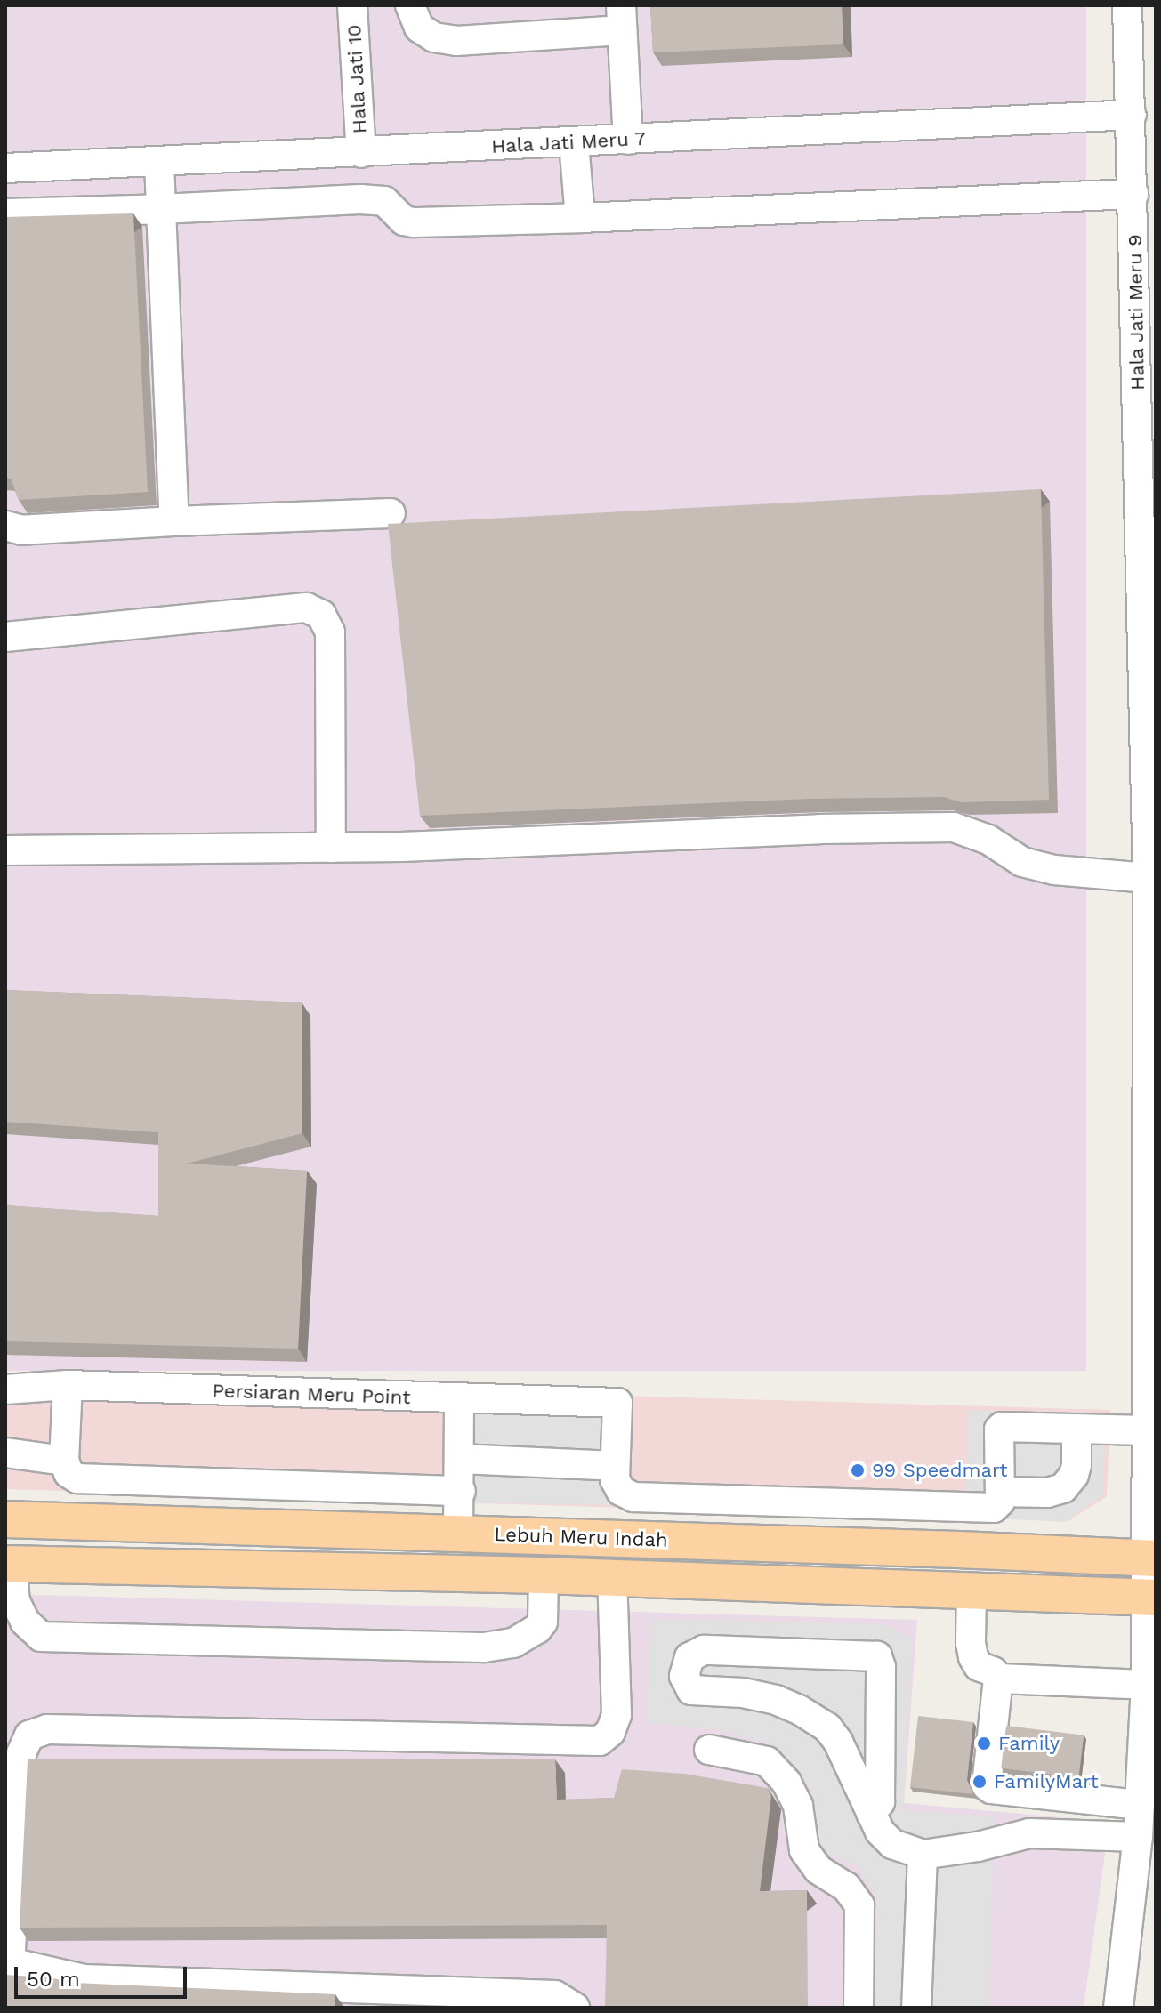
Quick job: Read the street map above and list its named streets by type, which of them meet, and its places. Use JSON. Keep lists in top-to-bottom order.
{
  "streets": {
    "main road": ["Lebuh Meru Indah"],
    "street": [
      "Hala Jati 10",
      "Hala Jati Meru 7",
      "Hala Jati Meru 9",
      "Persiaran Meru Point"
    ]
  },
  "crossings": [
    ["Hala Jati 10", "Hala Jati Meru 7"],
    ["Hala Jati Meru 7", "Hala Jati Meru 9"],
    ["Hala Jati Meru 9", "Lebuh Meru Indah"]
  ],
  "places": ["99 Speedmart", "Family", "FamilyMart"],
  "scale_bar": "50 m"
}
